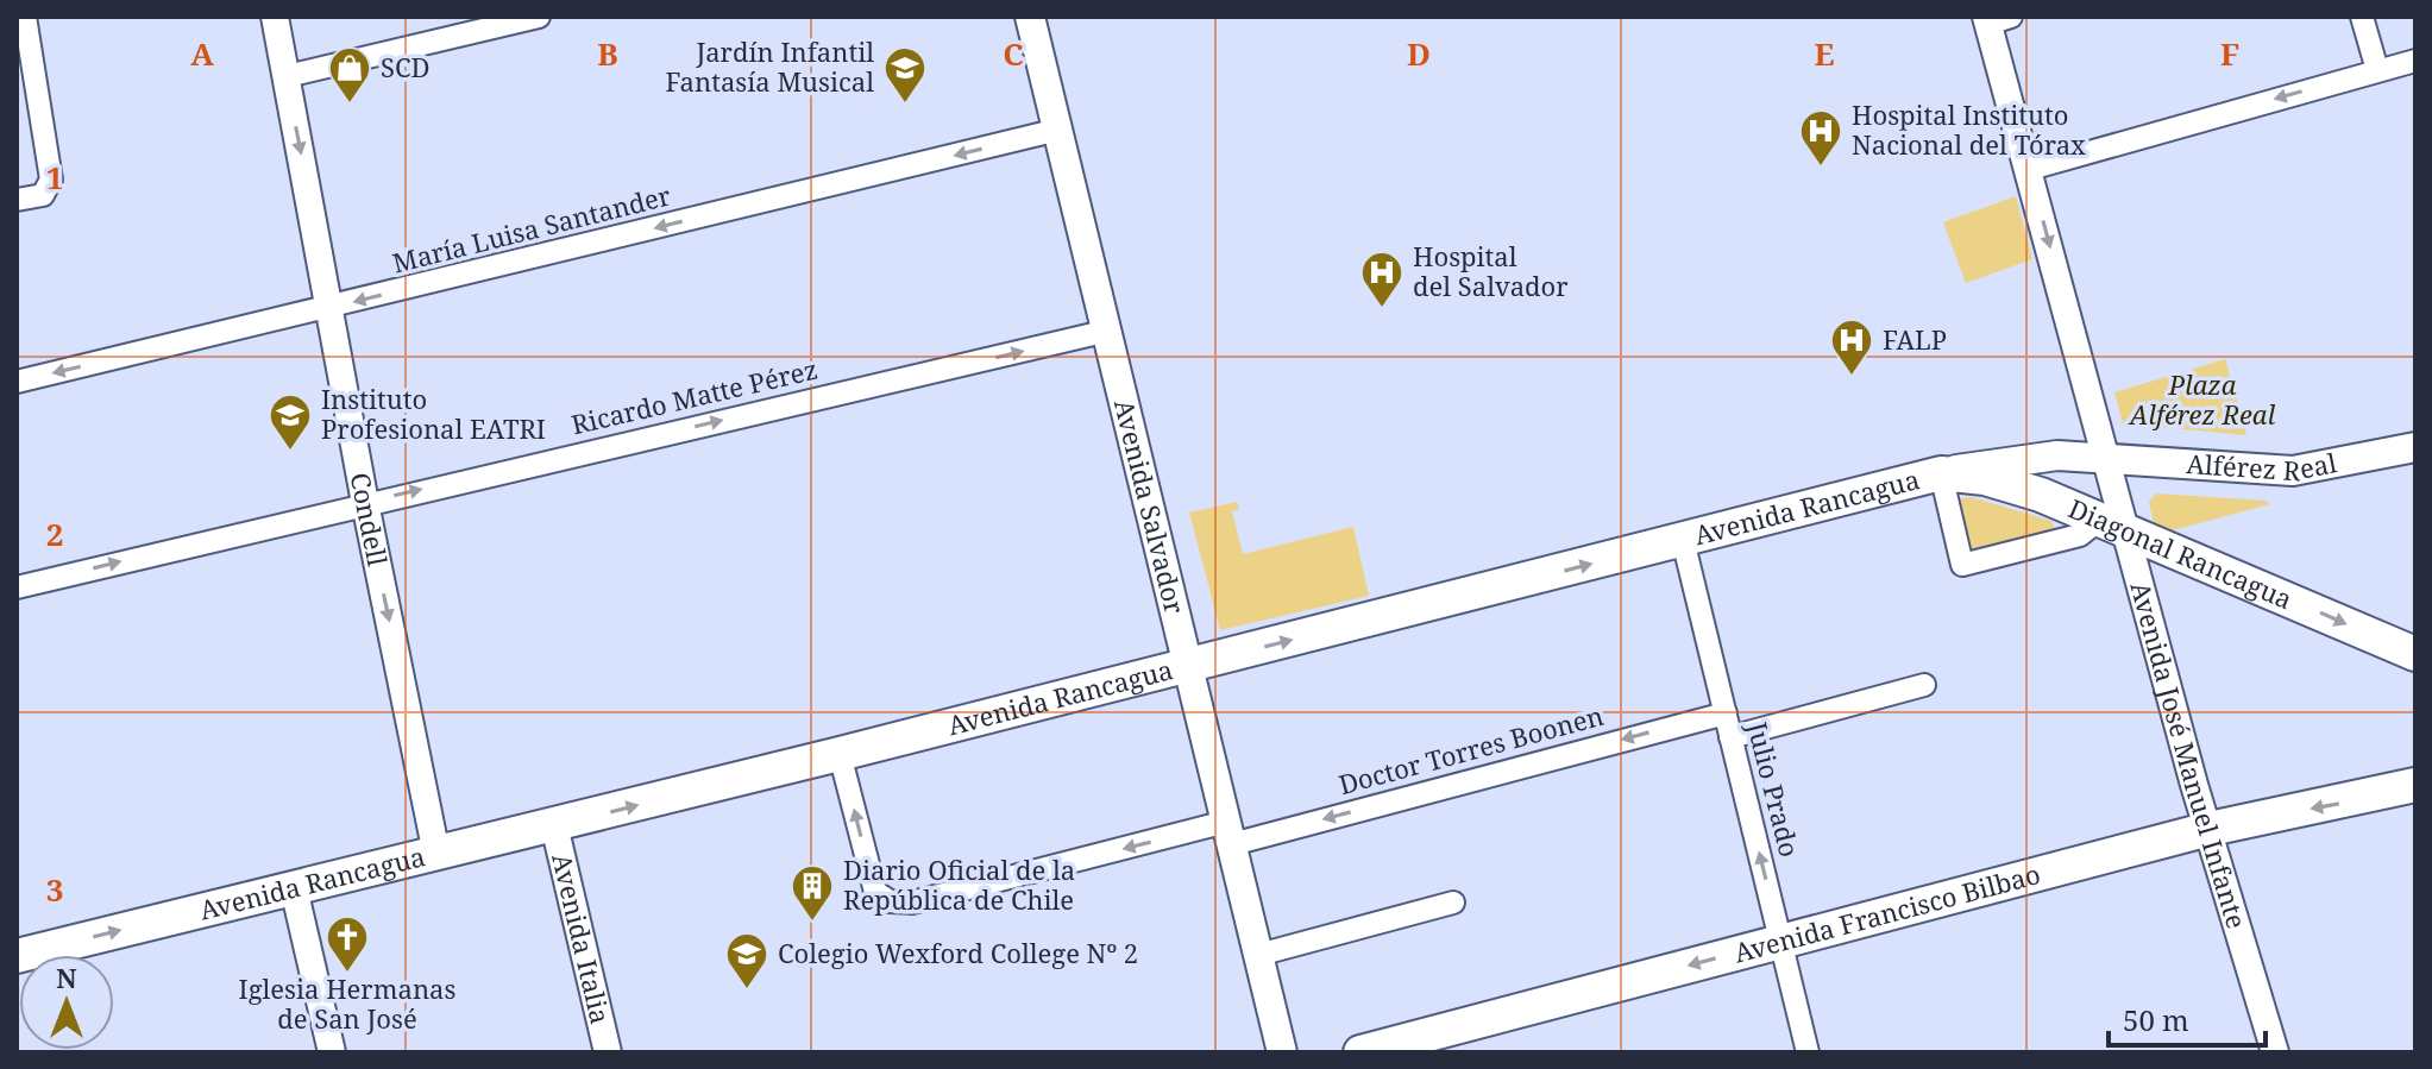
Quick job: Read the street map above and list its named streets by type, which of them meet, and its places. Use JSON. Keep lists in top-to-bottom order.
{
  "streets": {
    "main road": [
      "Alférez Real",
      "Avenida Salvador",
      "Avenida Rancagua",
      "Diagonal Rancagua",
      "Avenida Francisco Bilbao"
    ],
    "street": [
      "María Luisa Santander",
      "Ricardo Matte Pérez",
      "Condell",
      "Doctor Torres Boonen",
      "Avenida José Manuel Infante",
      "Julio Prado",
      "Avenida Italia"
    ]
  },
  "crossings": [
    ["María Luisa Santander", "Avenida Salvador"],
    ["María Luisa Santander", "Condell"],
    ["Ricardo Matte Pérez", "Avenida Salvador"],
    ["Ricardo Matte Pérez", "Condell"],
    ["Alférez Real", "Avenida Rancagua"],
    ["Alférez Real", "Avenida José Manuel Infante"],
    ["Avenida Salvador", "Avenida Rancagua"],
    ["Avenida Salvador", "Doctor Torres Boonen"],
    ["Avenida Rancagua", "Condell"],
    ["Avenida Rancagua", "Diagonal Rancagua"],
    ["Avenida Rancagua", "Doctor Torres Boonen"],
    ["Avenida Rancagua", "Avenida José Manuel Infante"],
    ["Avenida Rancagua", "Julio Prado"],
    ["Avenida Rancagua", "Avenida Italia"],
    ["Diagonal Rancagua", "Avenida José Manuel Infante"],
    ["Doctor Torres Boonen", "Julio Prado"],
    ["Avenida José Manuel Infante", "Avenida Francisco Bilbao"],
    ["Julio Prado", "Avenida Francisco Bilbao"]
  ],
  "one_way": [
    "María Luisa Santander",
    "Ricardo Matte Pérez",
    "Avenida Rancagua",
    "Condell",
    "Diagonal Rancagua",
    "Doctor Torres Boonen",
    "Julio Prado",
    "Avenida Francisco Bilbao"
  ],
  "parks": ["Plaza Alférez Real"],
  "places": {
    "shop": ["SCD"],
    "school or university": ["Jardín Infantil Fantasía Musical", "Instituto Profesional EATRI", "Colegio Wexford College Nº 2"],
    "hospital": ["Hospital Instituto Nacional del Tórax", "Hospital del Salvador", "FALP"],
    "building": ["Diario Oficial de la República de Chile"],
    "church": ["Iglesia Hermanas de San José"]
  },
  "scale_bar": "50 m",
  "north": "top",
  "grid": {
    "columns": [
      "A",
      "B",
      "C",
      "D",
      "E",
      "F"
    ],
    "rows": ["1", "2", "3"]
  }
}
